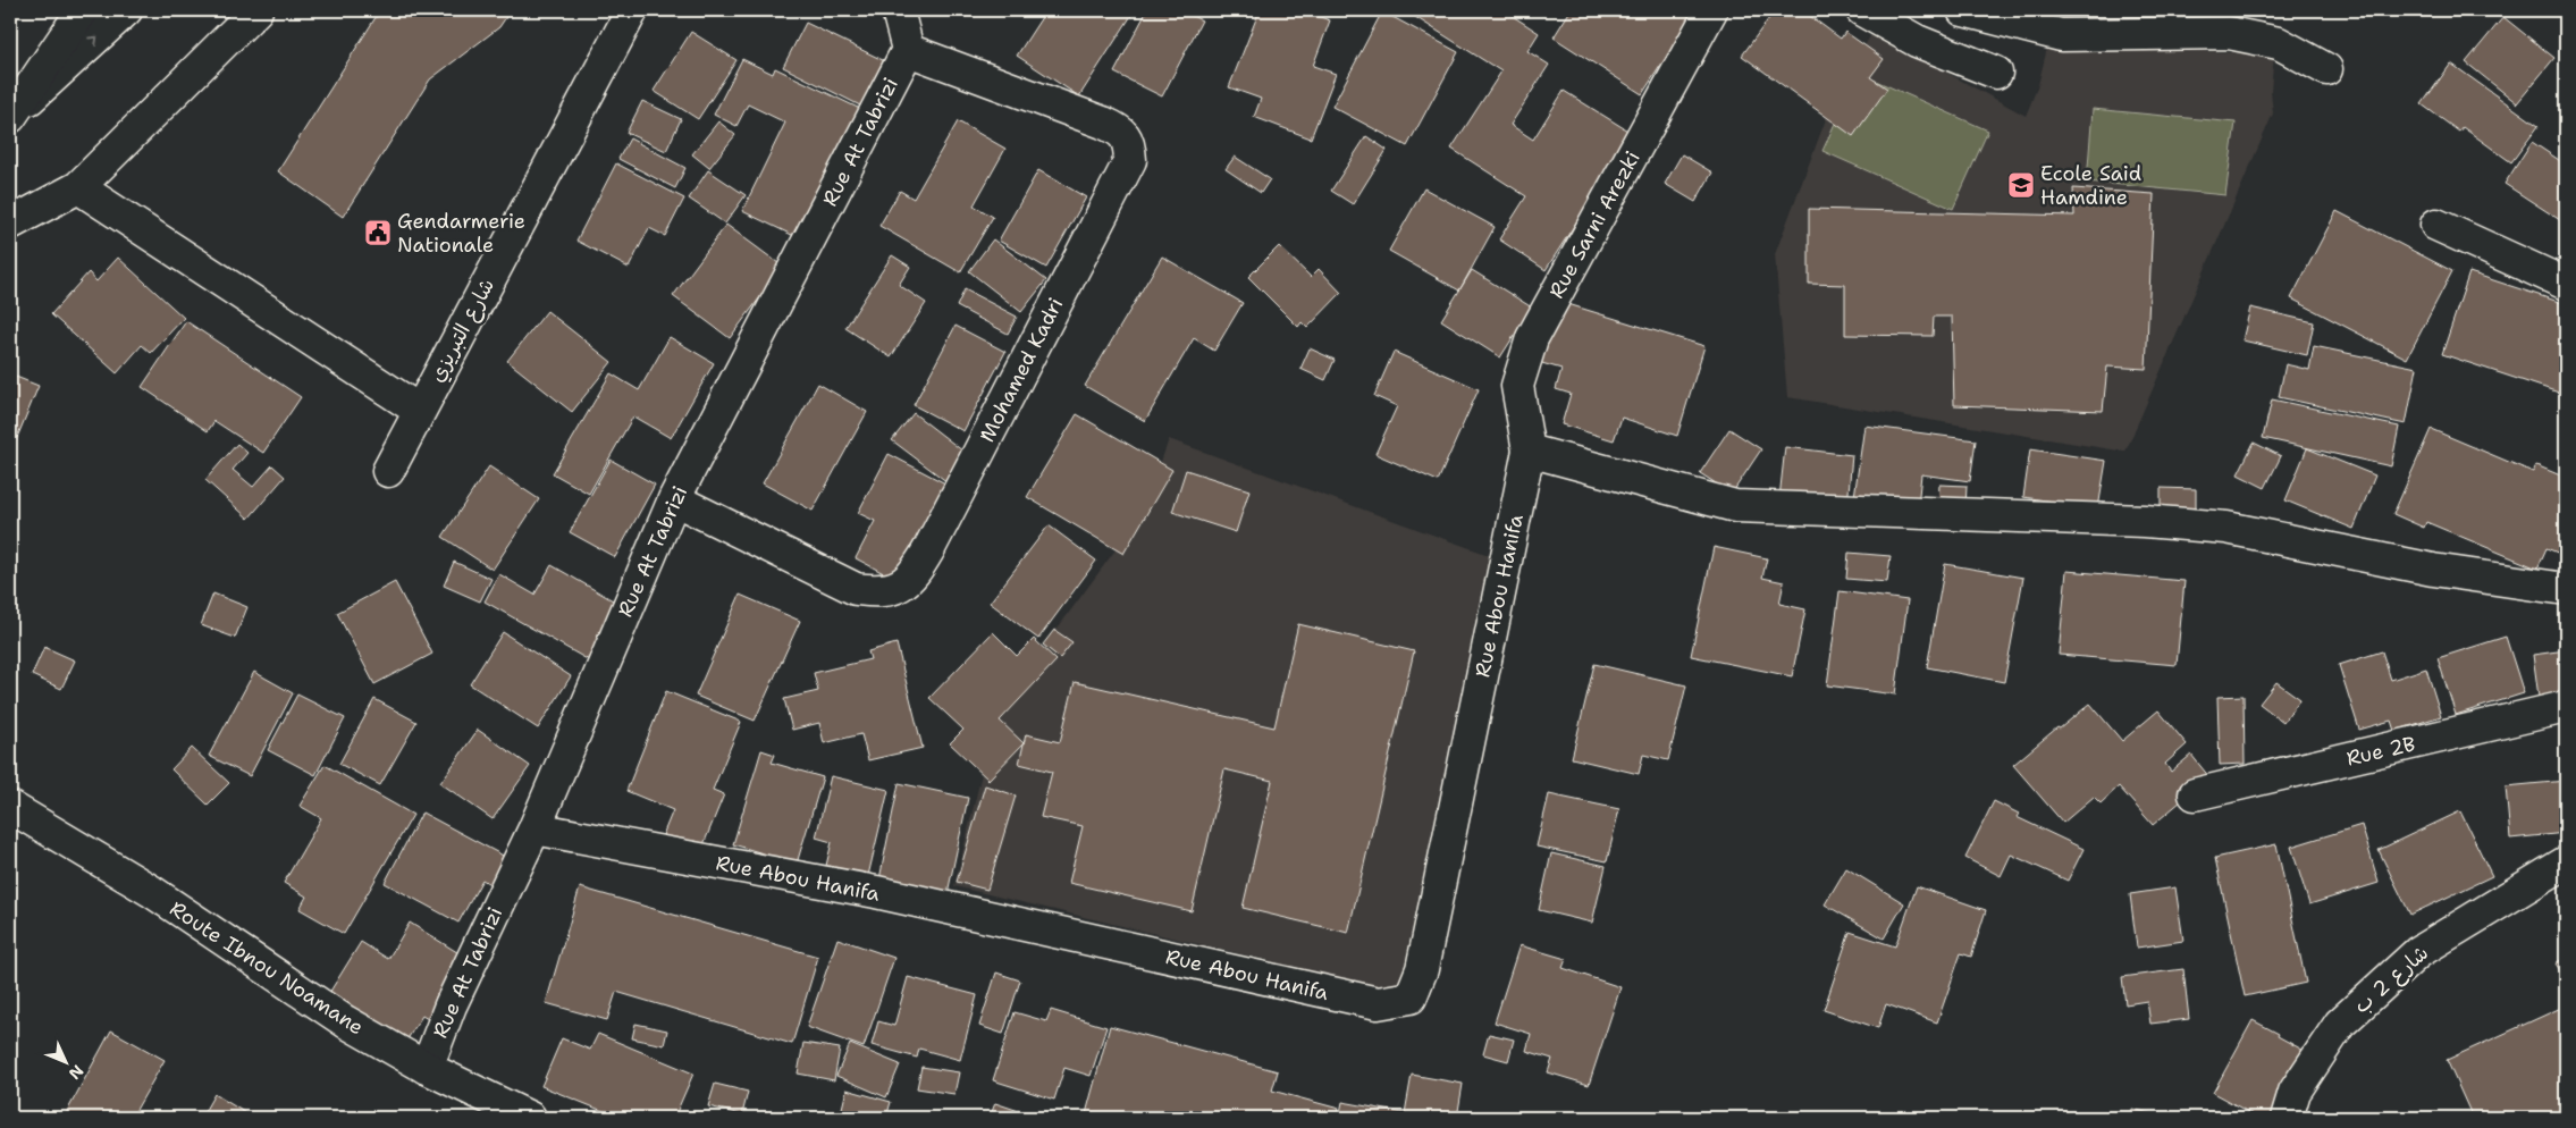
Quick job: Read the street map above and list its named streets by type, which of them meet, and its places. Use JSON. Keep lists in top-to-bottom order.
{
  "streets": {
    "main road": [
      "Rue At Tabrizi",
      "Rue Sarni Arezki",
      "شارع التبريزي",
      "Mohamed Kadri",
      "Rue Abou Hanifa",
      "Rue 2B",
      "Route Ibnou Noamane",
      "شارع 2 ب"
    ]
  },
  "crossings": [
    ["Rue At Tabrizi", "Mohamed Kadri"],
    ["Rue At Tabrizi", "Rue Abou Hanifa"],
    ["Rue At Tabrizi", "Route Ibnou Noamane"],
    ["Rue Sarni Arezki", "Rue Abou Hanifa"]
  ],
  "places": {
    "school or university": ["Ecole Said Hamdine"],
    "public building": ["Gendarmerie Nationale"]
  },
  "north": "bottom right"
}
